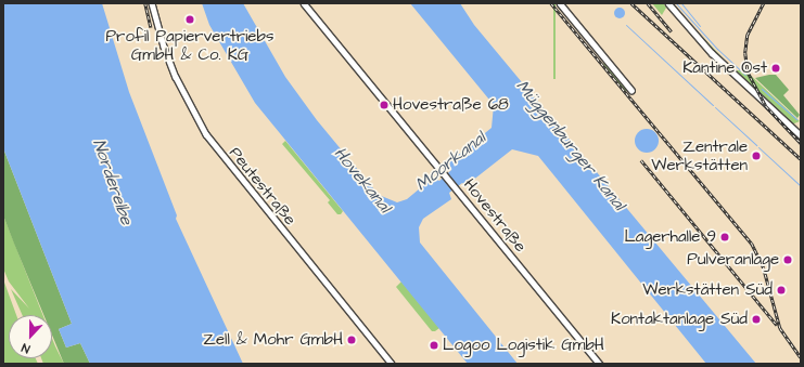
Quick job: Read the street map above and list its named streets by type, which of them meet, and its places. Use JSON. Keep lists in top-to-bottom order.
{
  "streets": {
    "street": ["Peutestraße", "Hovestraße"]
  },
  "water": [
    "Müggenburger Kanal",
    "Moorkanal",
    "Hovekanal",
    "Norderelbe"
  ],
  "places": [
    "Profil Papiervertriebs GmbH & Co. KG",
    "Kantine Ost",
    "Hovestraße 68",
    "Zentrale Werkstätten",
    "Lagerhalle 9",
    "Pulveranlage",
    "Werkstätten Süd",
    "Kontaktanlage Süd",
    "Zell & Mohr GmbH",
    "Logoo Logistik GmbH"
  ],
  "north": "bottom"
}
